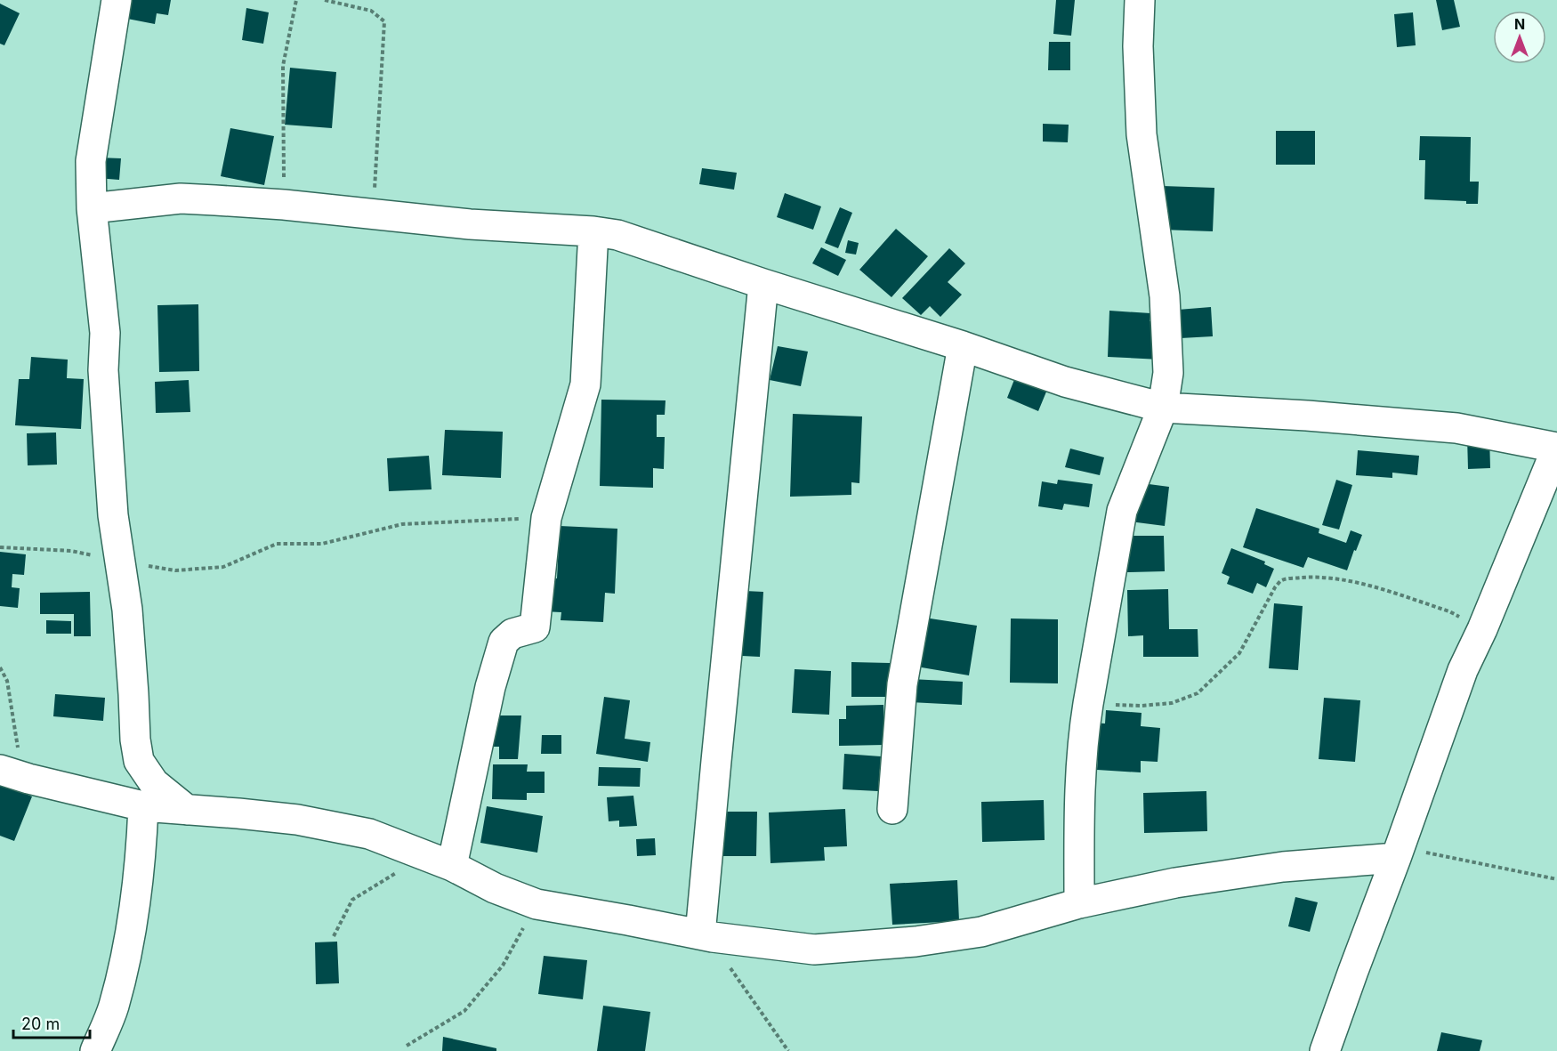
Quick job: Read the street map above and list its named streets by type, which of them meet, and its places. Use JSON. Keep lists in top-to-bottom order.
{
  "scale_bar": "20 m",
  "north": "top"
}
